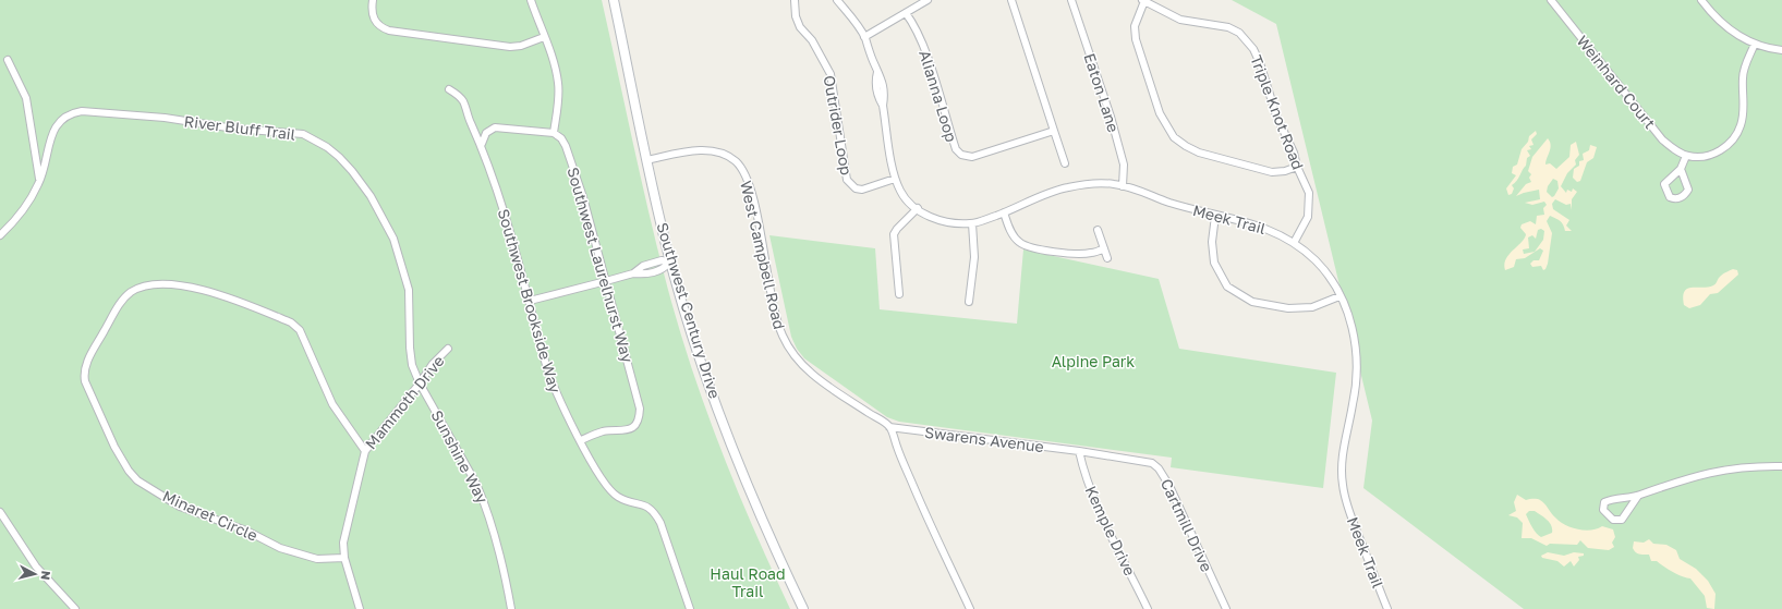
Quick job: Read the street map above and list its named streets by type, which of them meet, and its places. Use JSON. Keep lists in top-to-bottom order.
{
  "streets": {
    "main road": ["Southwest Century Drive"],
    "street": [
      "Weinhard Court",
      "Eaton Lane",
      "Alianna Loop",
      "Triple Knot Road",
      "Outrider Loop",
      "River Bluff Trail",
      "Meek Trail",
      "West Campbell Road",
      "Southwest Laurelhurst Way",
      "Southwest Brookside Way",
      "Mammoth Drive",
      "Swarens Avenue",
      "Sunshine Way",
      "Minaret Circle",
      "Cartmill Drive",
      "Kemple Drive"
    ]
  },
  "crossings": [
    ["Eaton Lane", "Meek Trail"],
    ["Triple Knot Road", "Meek Trail"],
    ["Outrider Loop", "Meek Trail"],
    ["River Bluff Trail", "Mammoth Drive"],
    ["River Bluff Trail", "Sunshine Way"],
    ["West Campbell Road", "Southwest Century Drive"],
    ["West Campbell Road", "Swarens Avenue"],
    ["Southwest Laurelhurst Way", "Southwest Brookside Way"],
    ["Mammoth Drive", "Sunshine Way"],
    ["Mammoth Drive", "Minaret Circle"],
    ["Swarens Avenue", "Cartmill Drive"],
    ["Swarens Avenue", "Kemple Drive"],
    ["Cartmill Drive", "Kemple Drive"]
  ],
  "parks": ["Alpine Park", "Haul Road Trail"],
  "north": "right"
}
